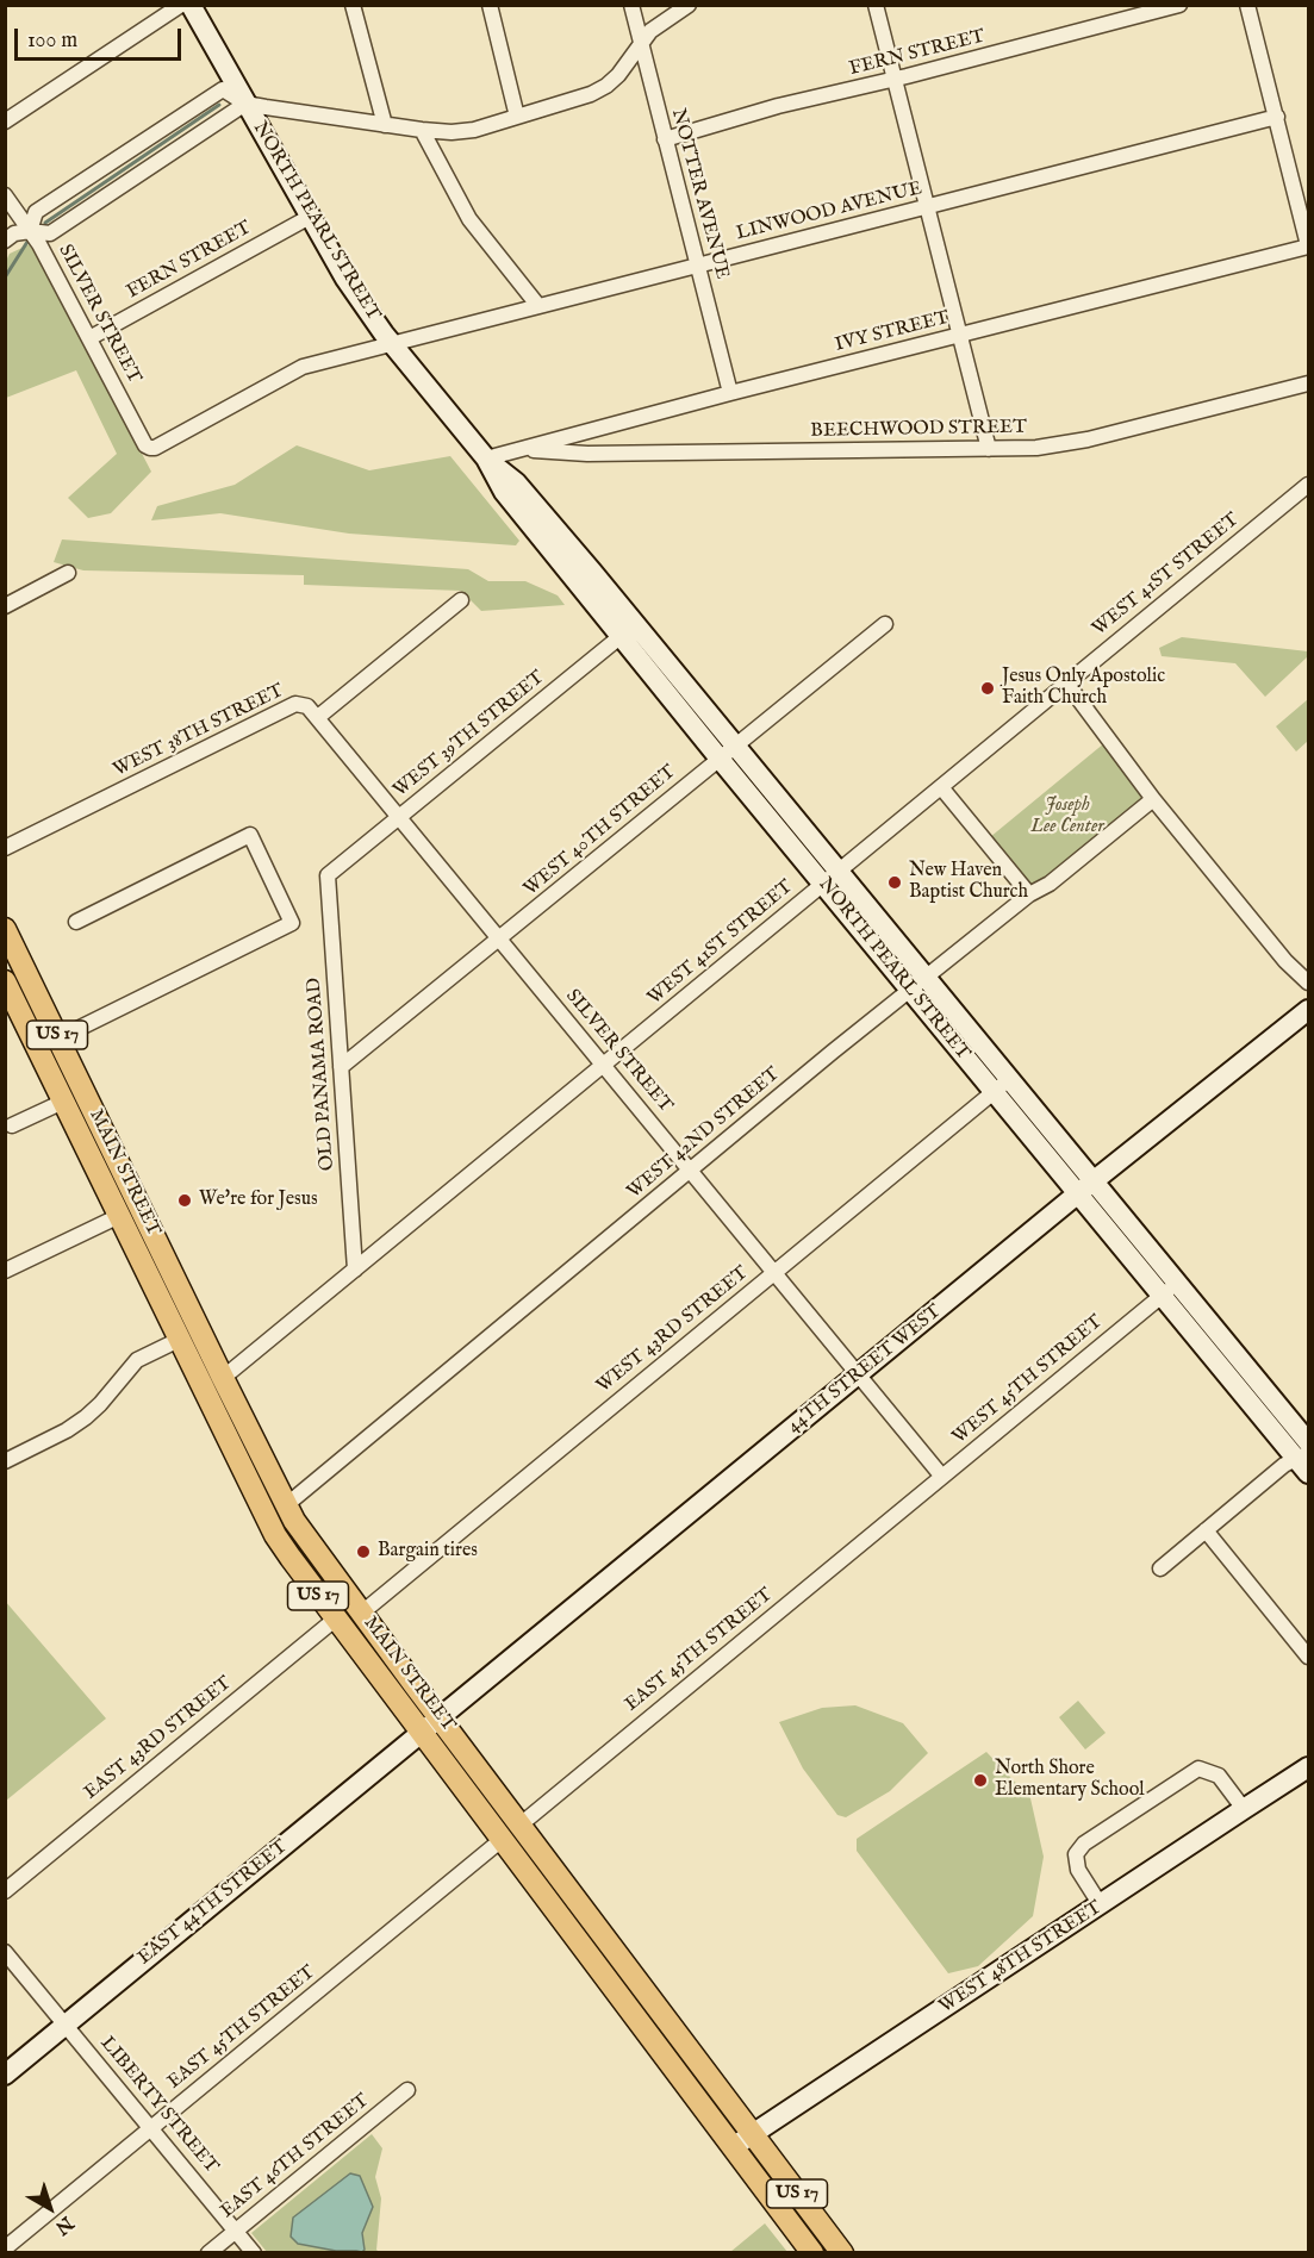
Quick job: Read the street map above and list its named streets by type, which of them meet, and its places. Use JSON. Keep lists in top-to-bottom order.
{
  "streets": {
    "main road": ["US 17", "MAIN STREET"],
    "street": [
      "FERN STREET",
      "NOTTER AVENUE",
      "LINWOOD AVENUE",
      "NORTH PEARL STREET",
      "SILVER STREET",
      "IVY STREET",
      "BEECHWOOD STREET",
      "WEST 41ST STREET",
      "WEST 38TH STREET",
      "WEST 39TH STREET",
      "WEST 40TH STREET",
      "OLD PANAMA ROAD",
      "WEST 42ND STREET",
      "WEST 43RD STREET",
      "44TH STREET WEST",
      "WEST 45TH STREET",
      "EAST 45TH STREET",
      "EAST 43RD STREET",
      "EAST 44TH STREET",
      "WEST 48TH STREET",
      "LIBERTY STREET",
      "EAST 46TH STREET"
    ]
  },
  "crossings": [
    ["FERN STREET", "NOTTER AVENUE"],
    ["FERN STREET", "NORTH PEARL STREET"],
    ["FERN STREET", "SILVER STREET"],
    ["NOTTER AVENUE", "LINWOOD AVENUE"],
    ["NOTTER AVENUE", "IVY STREET"],
    ["LINWOOD AVENUE", "NORTH PEARL STREET"],
    ["LINWOOD AVENUE", "SILVER STREET"],
    ["NORTH PEARL STREET", "IVY STREET"],
    ["NORTH PEARL STREET", "WEST 41ST STREET"],
    ["NORTH PEARL STREET", "WEST 39TH STREET"],
    ["NORTH PEARL STREET", "WEST 40TH STREET"],
    ["NORTH PEARL STREET", "WEST 42ND STREET"],
    ["NORTH PEARL STREET", "WEST 43RD STREET"],
    ["NORTH PEARL STREET", "44TH STREET WEST"],
    ["NORTH PEARL STREET", "WEST 45TH STREET"],
    ["SILVER STREET", "WEST 41ST STREET"],
    ["SILVER STREET", "WEST 38TH STREET"],
    ["SILVER STREET", "WEST 39TH STREET"],
    ["SILVER STREET", "WEST 40TH STREET"],
    ["SILVER STREET", "WEST 42ND STREET"],
    ["SILVER STREET", "WEST 43RD STREET"],
    ["SILVER STREET", "44TH STREET WEST"],
    ["SILVER STREET", "WEST 45TH STREET"],
    ["IVY STREET", "BEECHWOOD STREET"],
    ["WEST 41ST STREET", "OLD PANAMA ROAD"],
    ["WEST 41ST STREET", "MAIN STREET"],
    ["WEST 39TH STREET", "OLD PANAMA ROAD"],
    ["WEST 40TH STREET", "OLD PANAMA ROAD"],
    ["WEST 42ND STREET", "MAIN STREET"],
    ["MAIN STREET", "WEST 43RD STREET"],
    ["MAIN STREET", "44TH STREET WEST"],
    ["MAIN STREET", "EAST 45TH STREET"],
    ["MAIN STREET", "EAST 43RD STREET"],
    ["MAIN STREET", "EAST 44TH STREET"],
    ["MAIN STREET", "WEST 48TH STREET"],
    ["44TH STREET WEST", "EAST 44TH STREET"],
    ["WEST 45TH STREET", "EAST 45TH STREET"],
    ["EAST 45TH STREET", "LIBERTY STREET"],
    ["EAST 44TH STREET", "LIBERTY STREET"],
    ["LIBERTY STREET", "EAST 46TH STREET"]
  ],
  "parks": ["Joseph Lee Center"],
  "places": [
    "Jesus Only Apostolic Faith Church",
    "New Haven Baptist Church",
    "We're for Jesus",
    "Bargain tires",
    "North Shore Elementary School"
  ],
  "scale_bar": "100 m",
  "north": "bottom right"
}
